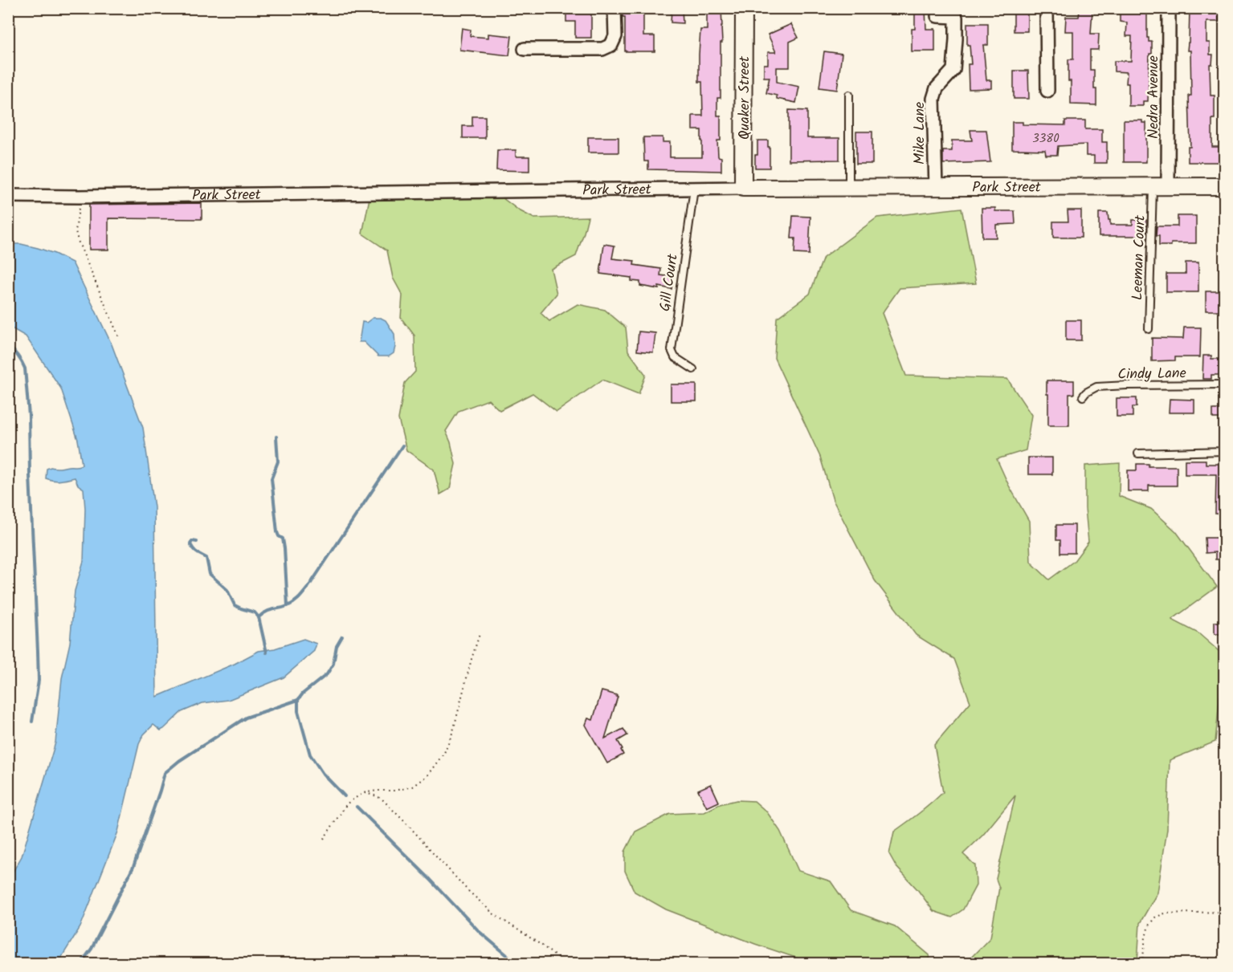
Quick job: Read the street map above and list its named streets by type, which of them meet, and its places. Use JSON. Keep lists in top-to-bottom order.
{
  "streets": {
    "street": [
      "Nedra Avenue",
      "Quaker Street",
      "Mike Lane",
      "Park Street"
    ],
    "lane": ["Leeman Court", "Gill Court", "Cindy Lane"]
  },
  "crossings": [
    ["Nedra Avenue", "Park Street"],
    ["Nedra Avenue", "Leeman Court"],
    ["Quaker Street", "Park Street"],
    ["Mike Lane", "Park Street"],
    ["Park Street", "Leeman Court"],
    ["Park Street", "Gill Court"]
  ],
  "house_numbers": ["3380"]
}
